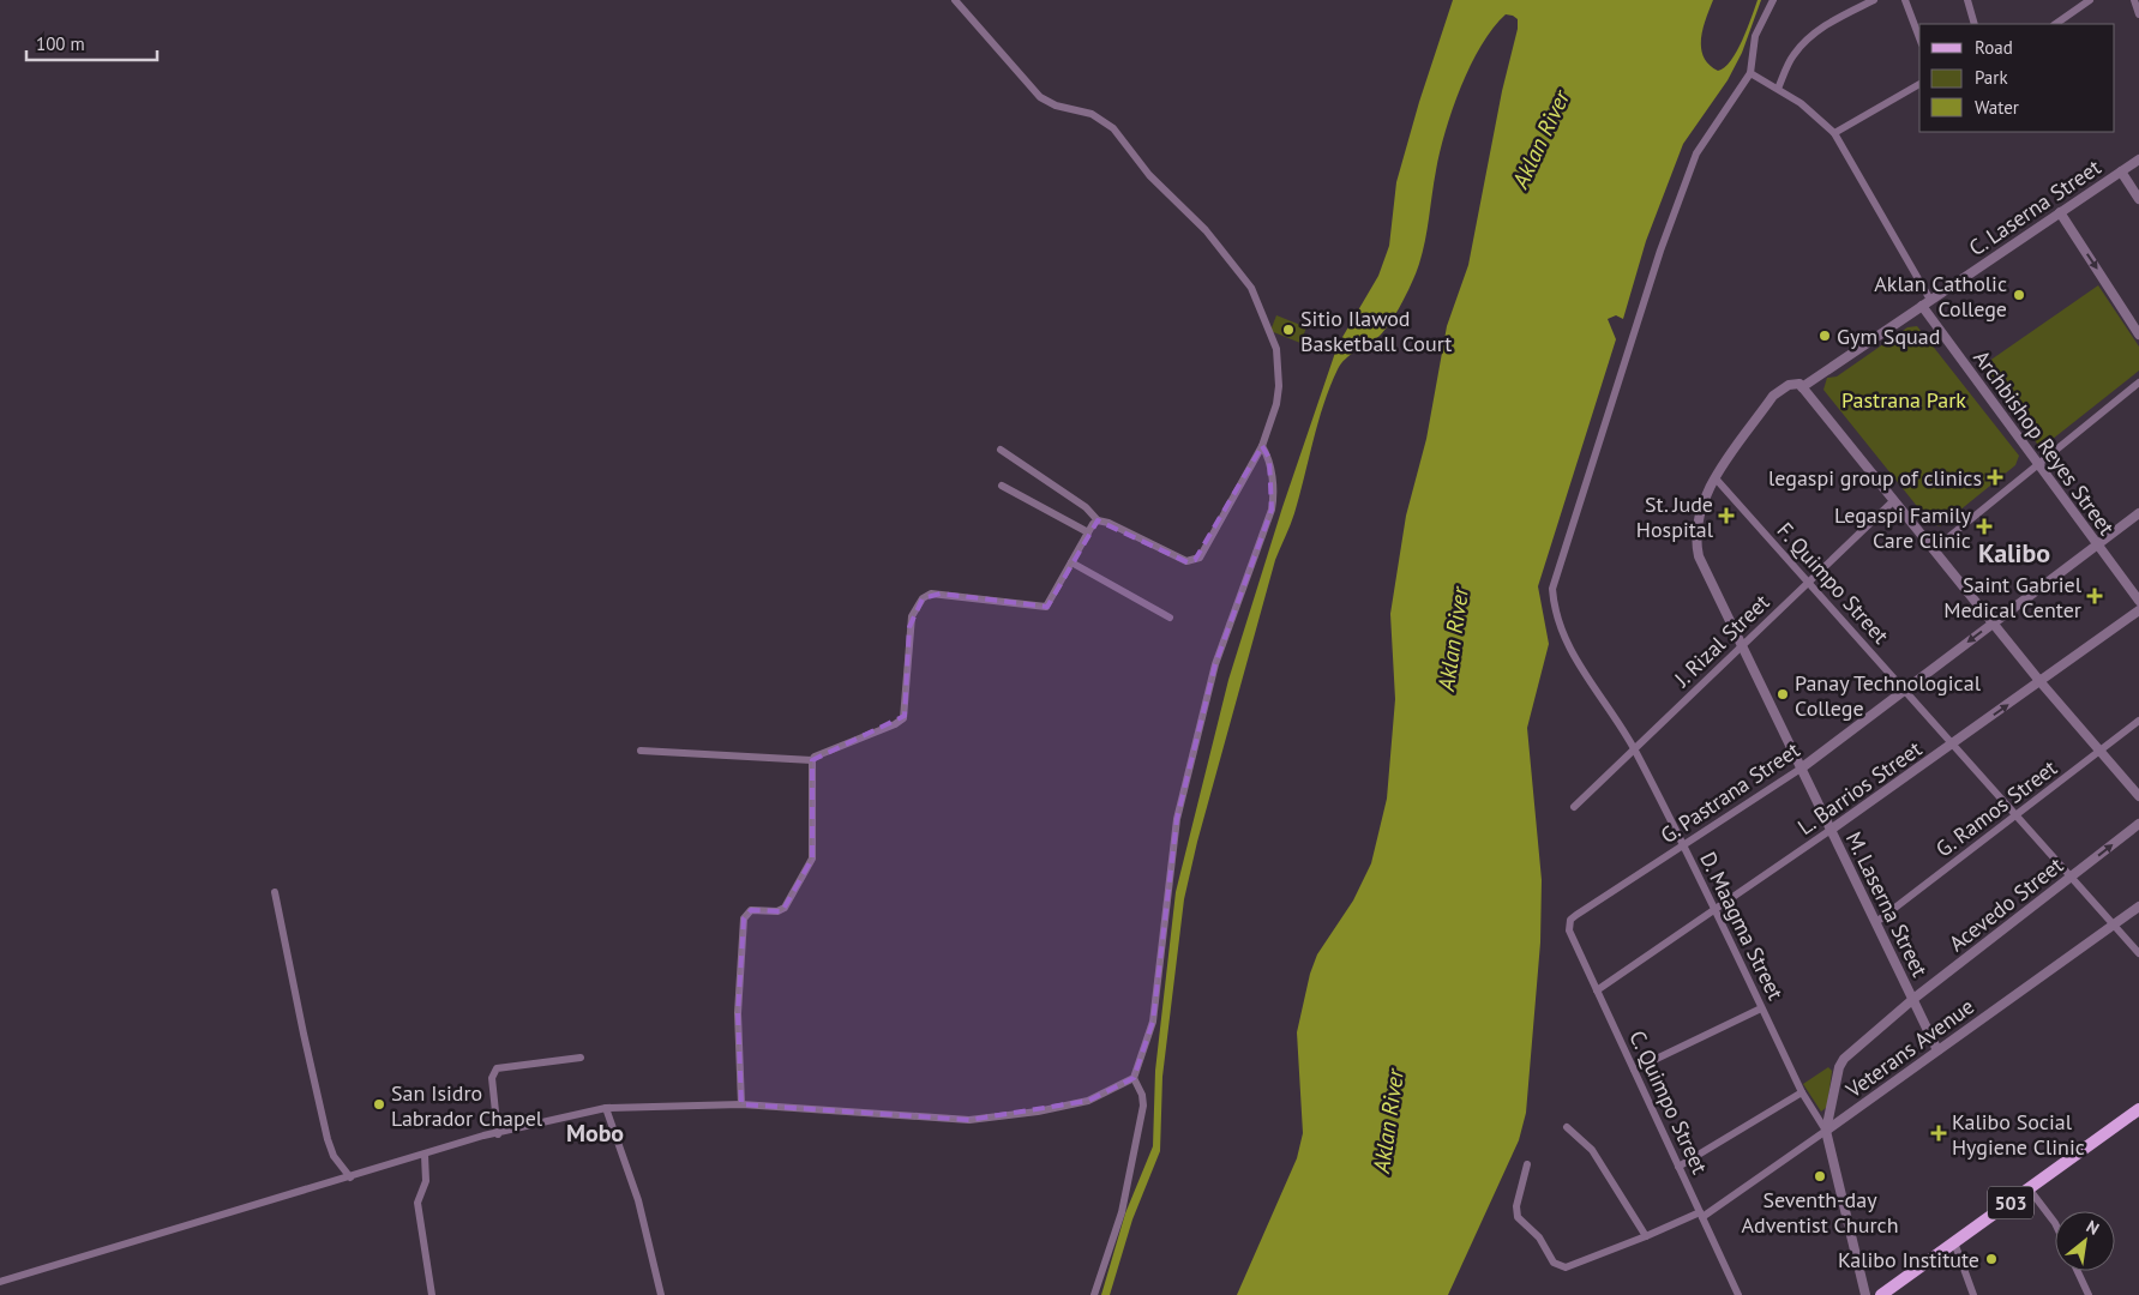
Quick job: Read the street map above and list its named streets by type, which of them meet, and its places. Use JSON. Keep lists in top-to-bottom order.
{
  "streets": {
    "main road": ["503"],
    "street": [
      "C. Laserna Street",
      "Archbishop Reyes Street",
      "F. Quimpo Street",
      "J. Rizal Street",
      "L. Barrios Street",
      "G. Pastrana Street",
      "G. Ramos Street",
      "M. Laserna Street",
      "Acevedo Street",
      "D. Maagma Street",
      "Veterans Avenue",
      "C. Quimpo Street"
    ]
  },
  "crossings": [
    ["C. Laserna Street", "Archbishop Reyes Street"],
    ["C. Laserna Street", "F. Quimpo Street"],
    ["C. Laserna Street", "M. Laserna Street"],
    ["Archbishop Reyes Street", "G. Pastrana Street"],
    ["F. Quimpo Street", "J. Rizal Street"],
    ["F. Quimpo Street", "L. Barrios Street"],
    ["F. Quimpo Street", "G. Pastrana Street"],
    ["F. Quimpo Street", "G. Ramos Street"],
    ["F. Quimpo Street", "M. Laserna Street"],
    ["F. Quimpo Street", "Acevedo Street"],
    ["F. Quimpo Street", "Veterans Avenue"],
    ["J. Rizal Street", "M. Laserna Street"],
    ["J. Rizal Street", "D. Maagma Street"],
    ["L. Barrios Street", "M. Laserna Street"],
    ["L. Barrios Street", "D. Maagma Street"],
    ["L. Barrios Street", "C. Quimpo Street"],
    ["G. Pastrana Street", "M. Laserna Street"],
    ["G. Pastrana Street", "D. Maagma Street"],
    ["G. Pastrana Street", "C. Quimpo Street"],
    ["G. Ramos Street", "M. Laserna Street"],
    ["M. Laserna Street", "Acevedo Street"],
    ["M. Laserna Street", "Veterans Avenue"],
    ["Acevedo Street", "D. Maagma Street"],
    ["Acevedo Street", "Veterans Avenue"],
    ["D. Maagma Street", "Veterans Avenue"],
    ["Veterans Avenue", "C. Quimpo Street"]
  ],
  "districts": ["Kalibo", "Mobo"],
  "water": ["Aklan River"],
  "parks": ["Pastrana Park"],
  "places": {
    "other": [
      "Aklan Catholic College",
      "Sitio Ilawod Basketball Court",
      "Gym Squad",
      "Panay Technological College",
      "San Isidro Labrador Chapel",
      "Seventh-day Adventist Church",
      "Kalibo Institute"
    ],
    "health": [
      "legaspi group of clinics",
      "St. Jude Hospital",
      "Legaspi Family Care Clinic",
      "Saint Gabriel Medical Center",
      "Kalibo Social Hygiene Clinic"
    ]
  },
  "legend": ["Road", "Park", "Water"],
  "scale_bar": "100 m",
  "north": "top right"
}
